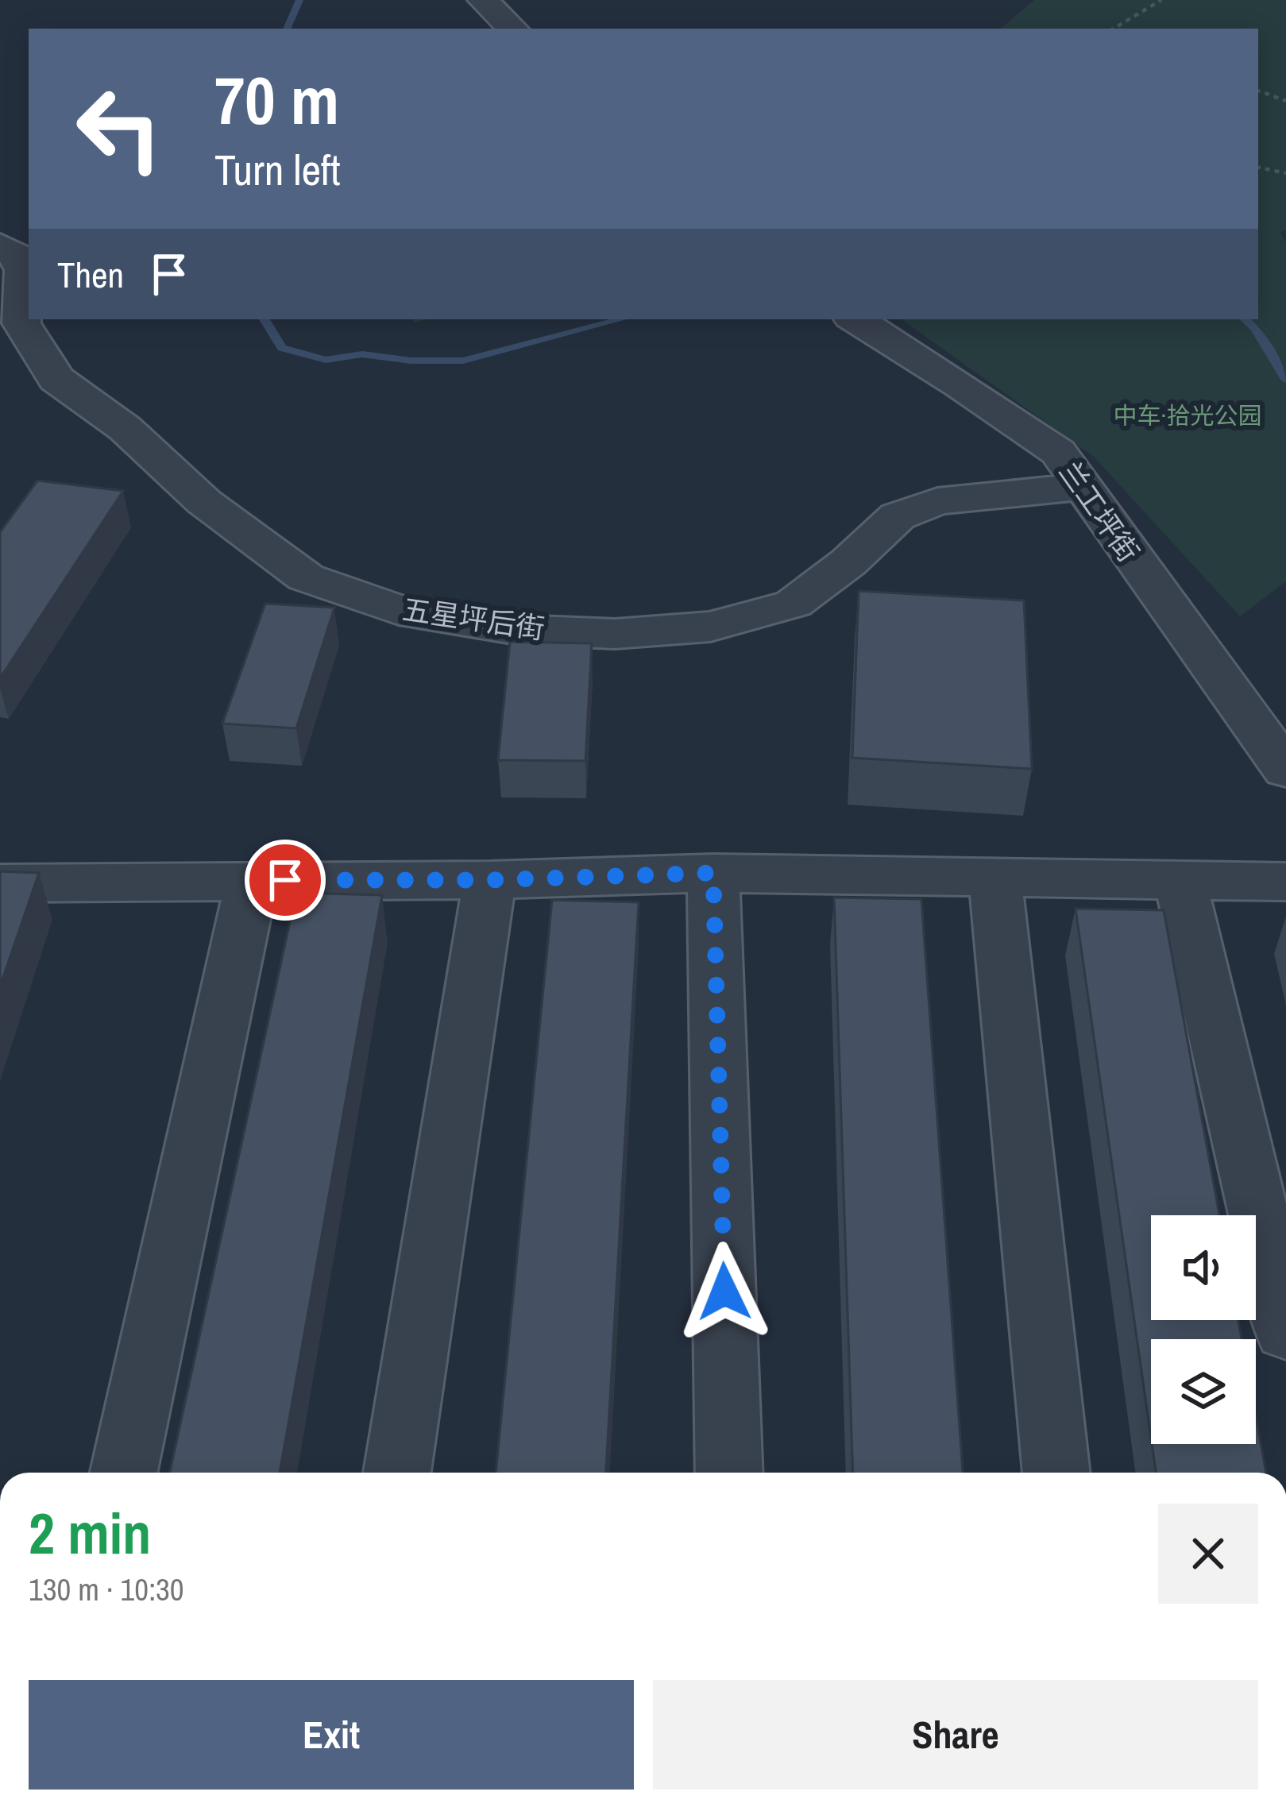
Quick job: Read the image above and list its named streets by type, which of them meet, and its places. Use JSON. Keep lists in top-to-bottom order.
{
  "streets": {
    "street": ["兰工坪街", "五星坪后街"]
  },
  "crossings": [
    ["兰工坪街", "五星坪后街"]
  ],
  "parks": ["中车·拾光公园"],
  "page": {
    "turn": ["70 m", "Turn left"],
    "then": "Then",
    "heading": ["2 min", "130 m · 10:30"],
    "buttons": ["Exit", "Share"]
  }
}
